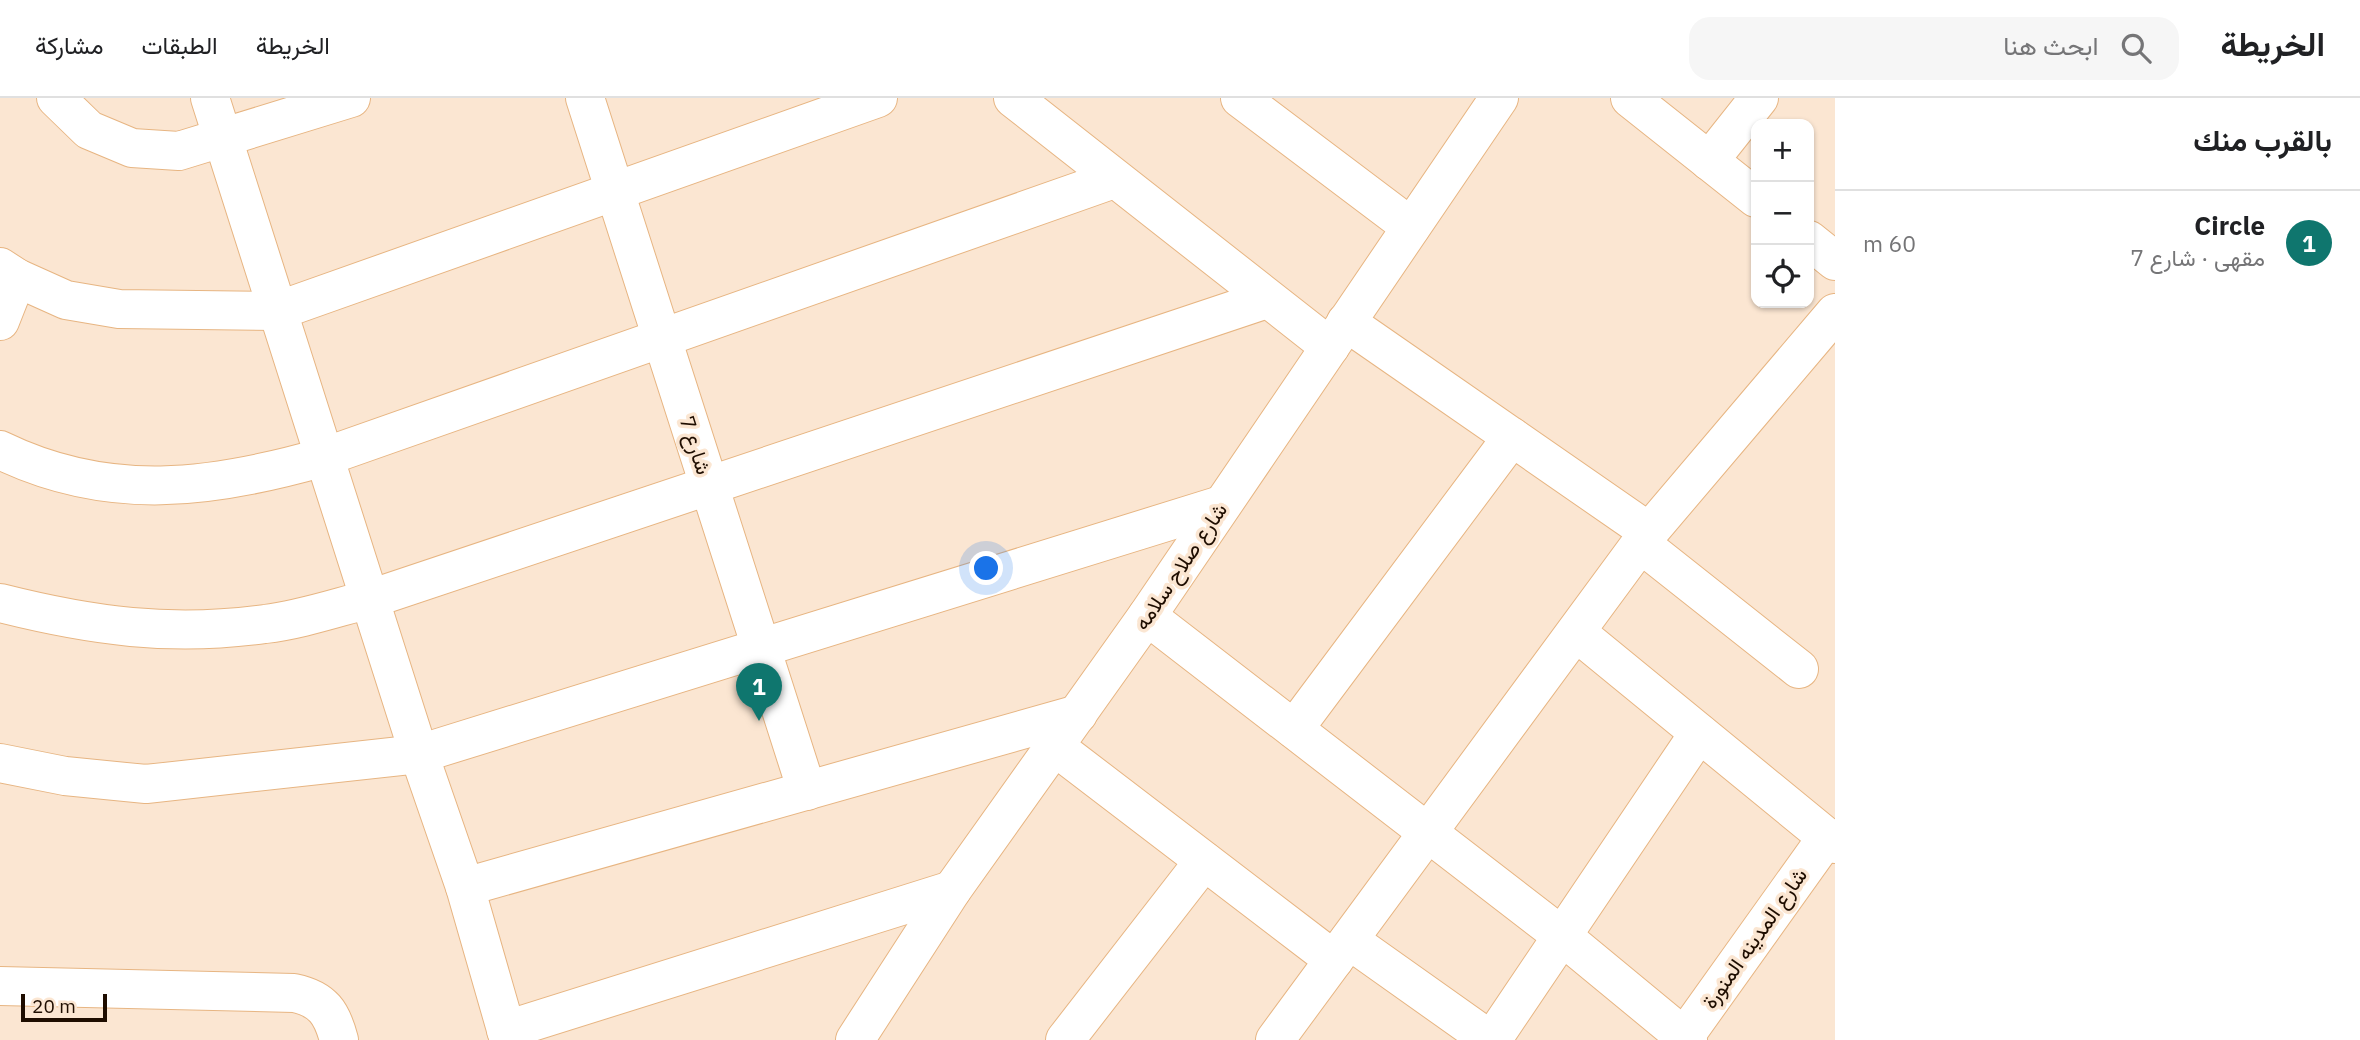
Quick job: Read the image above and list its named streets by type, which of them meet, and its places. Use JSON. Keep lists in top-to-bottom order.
{
  "streets": {
    "street": ["شارع 7", "شارع صلاح سلامه", "شارع المدينه المنورة"]
  },
  "scale_bar": "20 m",
  "page": {
    "header": "الخريطة",
    "search": "ابحث هنا",
    "nav": ["الخريطة", "الطبقات", "مشاركة"],
    "heading": "بالقرب منك",
    "map_buttons": ["+", "−"],
    "list": [
      {
        "mark": "1",
        "name": "Circle",
        "note": "مقهى · شارع 7",
        "value": "60 m"
      }
    ],
    "pins": "1",
    "scale": "20 m"
  }
}
